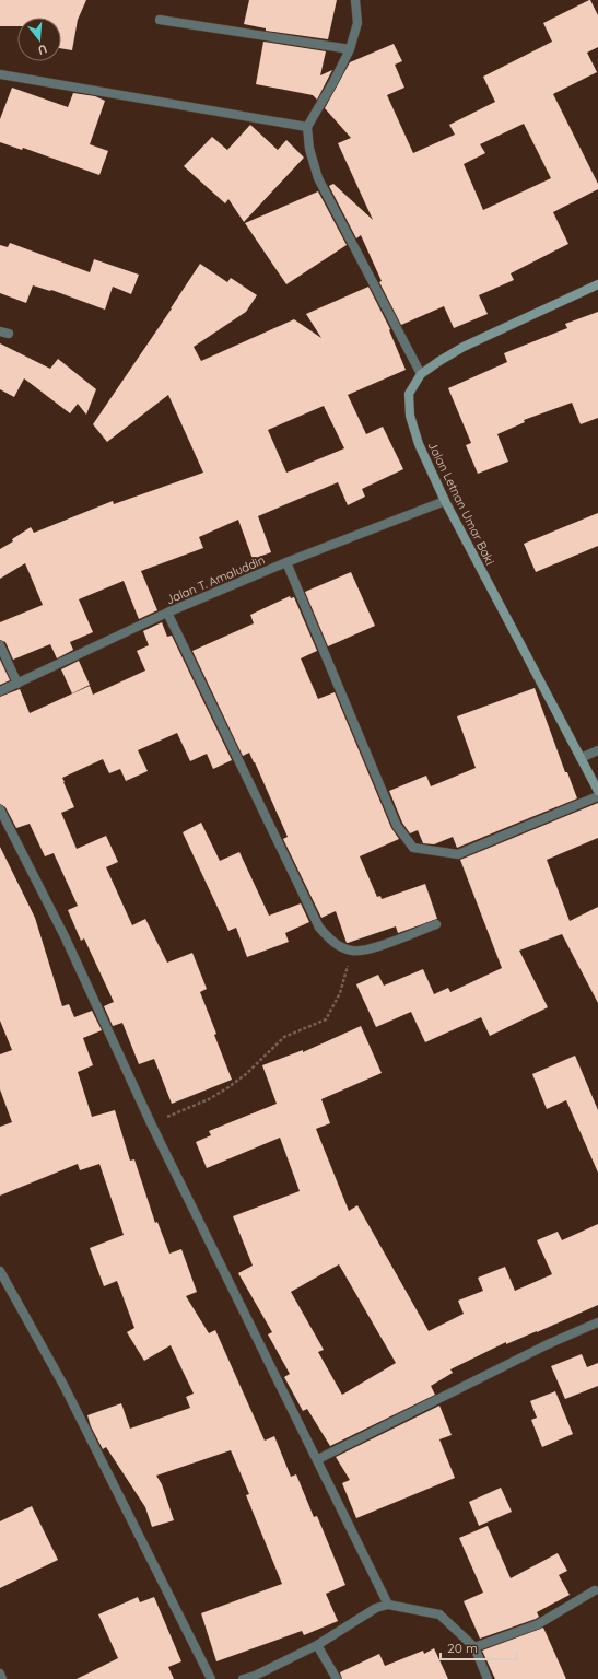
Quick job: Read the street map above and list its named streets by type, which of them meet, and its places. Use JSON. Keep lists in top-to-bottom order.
{
  "streets": {
    "street": ["Jalan Letnan Umar Baki", "Jalan T. Amaluddin"]
  },
  "crossings": [
    ["Jalan Letnan Umar Baki", "Jalan T. Amaluddin"]
  ],
  "scale_bar": "20 m",
  "north": "bottom"
}
